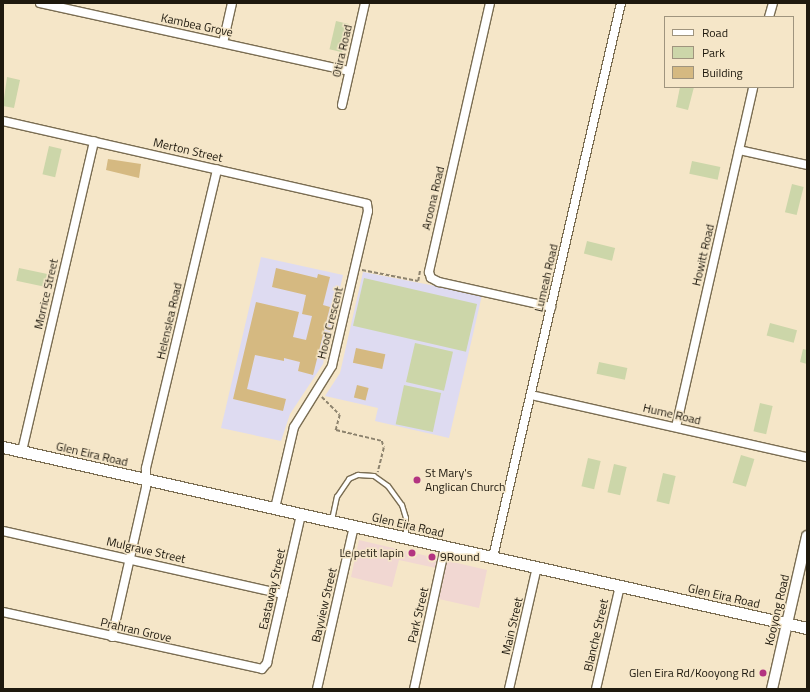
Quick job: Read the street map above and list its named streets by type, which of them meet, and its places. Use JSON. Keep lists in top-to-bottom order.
{
  "streets": {
    "main road": ["Glen Eira Road"],
    "street": [
      "Kambea Grove",
      "Otira Road",
      "Merton Street",
      "Aroona Road",
      "Howitt Road",
      "Lumeah Road",
      "Morrice Street",
      "Helenslea Road",
      "Hood Crescent",
      "Hume Road",
      "Mulgrave Street",
      "Eastaway Street",
      "Bayview Street",
      "Kooyong Road",
      "Park Street",
      "Main Street",
      "Prahran Grove",
      "Blanche Street"
    ]
  },
  "crossings": [
    ["Kambea Grove", "Otira Road"],
    ["Merton Street", "Morrice Street"],
    ["Merton Street", "Helenslea Road"],
    ["Merton Street", "Hood Crescent"],
    ["Aroona Road", "Lumeah Road"],
    ["Howitt Road", "Hume Road"],
    ["Lumeah Road", "Hume Road"],
    ["Lumeah Road", "Glen Eira Road"],
    ["Morrice Street", "Glen Eira Road"],
    ["Helenslea Road", "Glen Eira Road"],
    ["Helenslea Road", "Mulgrave Street"],
    ["Helenslea Road", "Prahran Grove"],
    ["Hood Crescent", "Glen Eira Road"],
    ["Glen Eira Road", "Eastaway Street"],
    ["Glen Eira Road", "Bayview Street"],
    ["Glen Eira Road", "Kooyong Road"],
    ["Glen Eira Road", "Park Street"],
    ["Glen Eira Road", "Main Street"],
    ["Glen Eira Road", "Blanche Street"],
    ["Mulgrave Street", "Eastaway Street"],
    ["Eastaway Street", "Prahran Grove"]
  ],
  "places": [
    "St Mary's Anglican Church",
    "Le petit lapin",
    "9Round",
    "Glen Eira Rd/Kooyong Rd"
  ],
  "legend": ["Road", "Park", "Building"]
}
